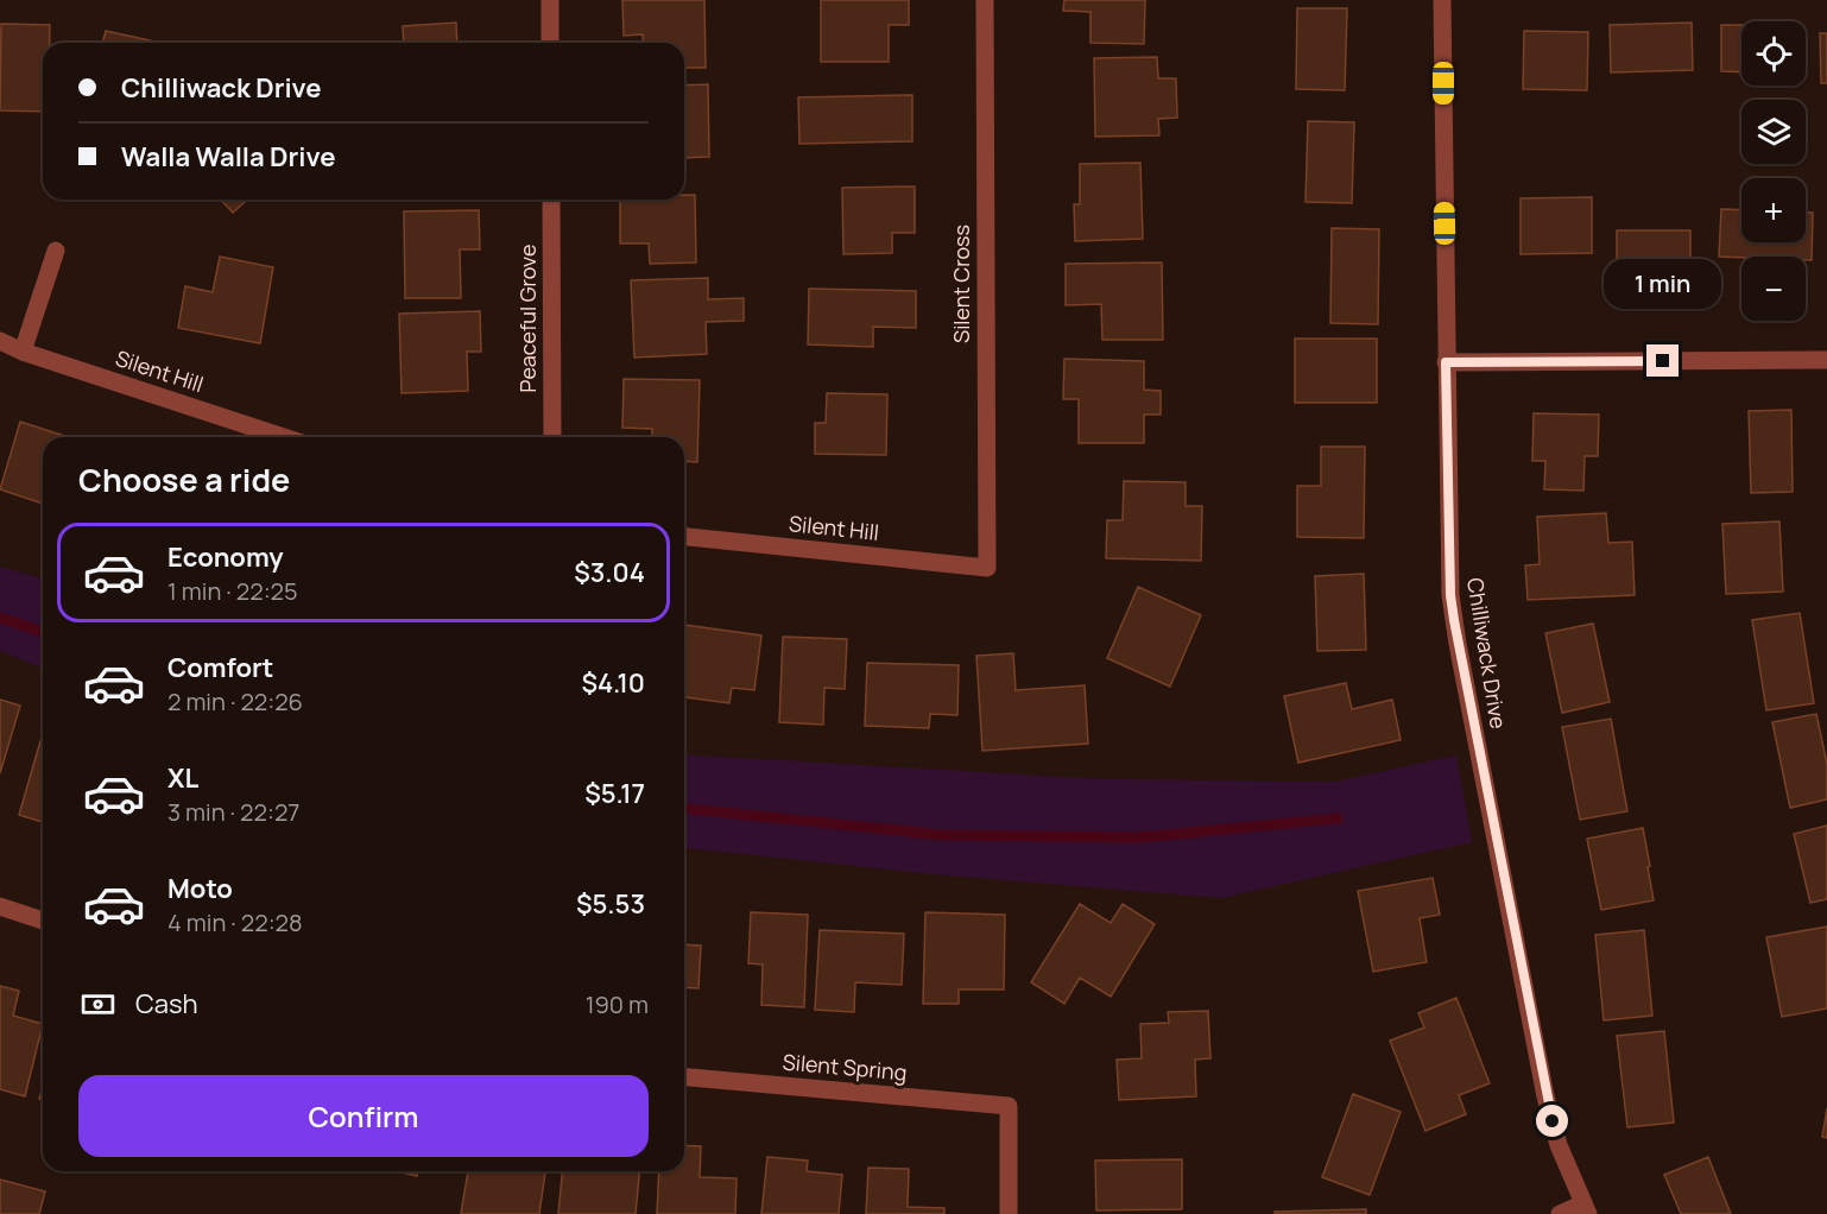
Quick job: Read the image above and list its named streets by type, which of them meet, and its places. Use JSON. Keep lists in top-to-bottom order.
{
  "streets": {
    "street": [
      "Silent Cross",
      "Peaceful Grove",
      "Silent Hill",
      "Chilliwack Drive",
      "Silent Spring"
    ]
  },
  "crossings": [
    ["Silent Cross", "Silent Hill"]
  ],
  "page": {
    "map_buttons": ["+", "−"],
    "banner": ["Chilliwack Drive", "Walla Walla Drive"],
    "bubble": "1 min",
    "heading": "Choose a ride",
    "list": [
      {
        "name": "Economy",
        "note": "1 min · 22:25",
        "value": "$3.04"
      },
      {
        "name": "Comfort",
        "note": "2 min · 22:26",
        "value": "$4.10"
      },
      {
        "name": "XL",
        "note": "3 min · 22:27",
        "value": "$5.17"
      },
      {
        "name": "Moto",
        "note": "4 min · 22:28",
        "value": "$5.53"
      }
    ],
    "pay": ["Cash", "190 m"],
    "buttons": "Confirm"
  }
}
